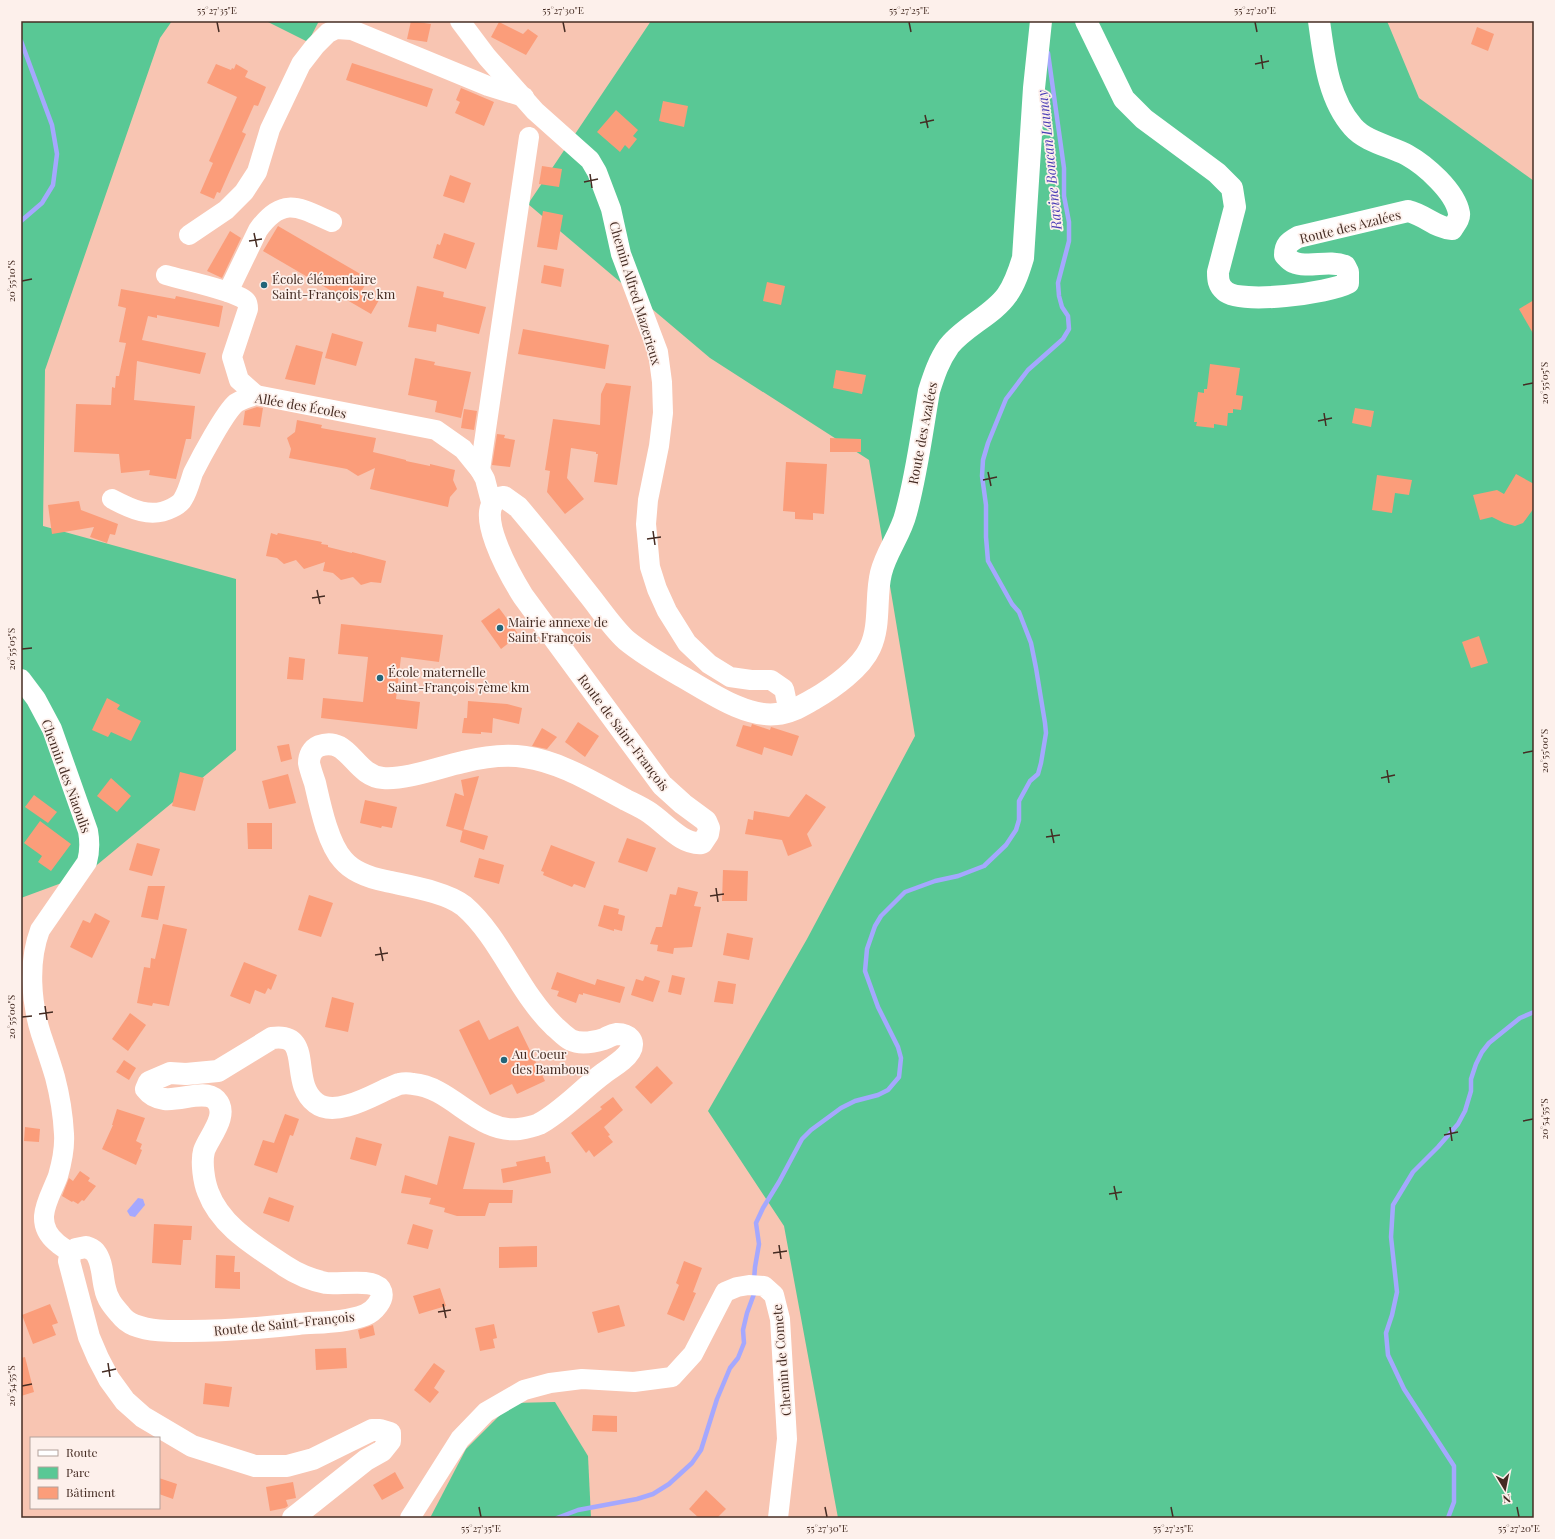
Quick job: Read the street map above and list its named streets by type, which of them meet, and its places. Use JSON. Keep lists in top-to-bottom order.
{
  "streets": {
    "main road": ["Route des Azalées", "Route de Saint-François"],
    "street": [
      "Chemin Alfred Mazerieux",
      "Allée des Écoles",
      "Chemin des Niaoulis",
      "Chemin de Comete"
    ]
  },
  "crossings": [
    ["Route des Azalées", "Chemin Alfred Mazerieux"],
    ["Allée des Écoles", "Route de Saint-François"],
    ["Route de Saint-François", "Chemin des Niaoulis"]
  ],
  "water": ["Ravine Boucan Launay"],
  "places": [
    "École élémentaire Saint-François 7e km",
    "Mairie annexe de Saint François",
    "École maternelle Saint-François 7ème km",
    "Au Coeur des Bambous"
  ],
  "legend": ["Route", "Parc", "Bâtiment"],
  "north": "bottom",
  "coordinates": [
    "55°27'35\"E",
    "55°27'30\"E",
    "55°27'25\"E",
    "55°27'20\"E",
    "20°55'10\"S",
    "20°55'05\"S",
    "20°55'00\"S",
    "20°54'55\"S"
  ]
}
